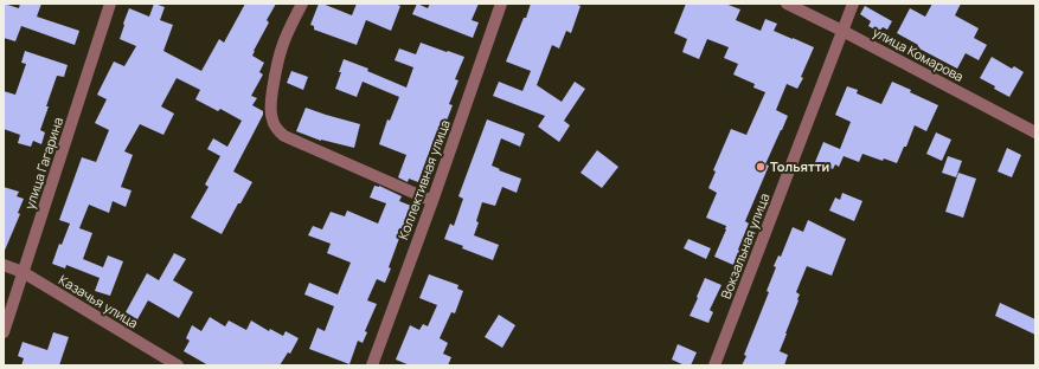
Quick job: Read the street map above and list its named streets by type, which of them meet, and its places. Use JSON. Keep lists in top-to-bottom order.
{
  "streets": {
    "street": [
      "улица Комарова",
      "улица Гагарина",
      "Коллективная улица",
      "Вокзальная улица",
      "Казачья улица"
    ]
  },
  "crossings": [
    ["улица Комарова", "Вокзальная улица"],
    ["улица Гагарина", "Казачья улица"]
  ],
  "places": ["Тольятти"]
}
